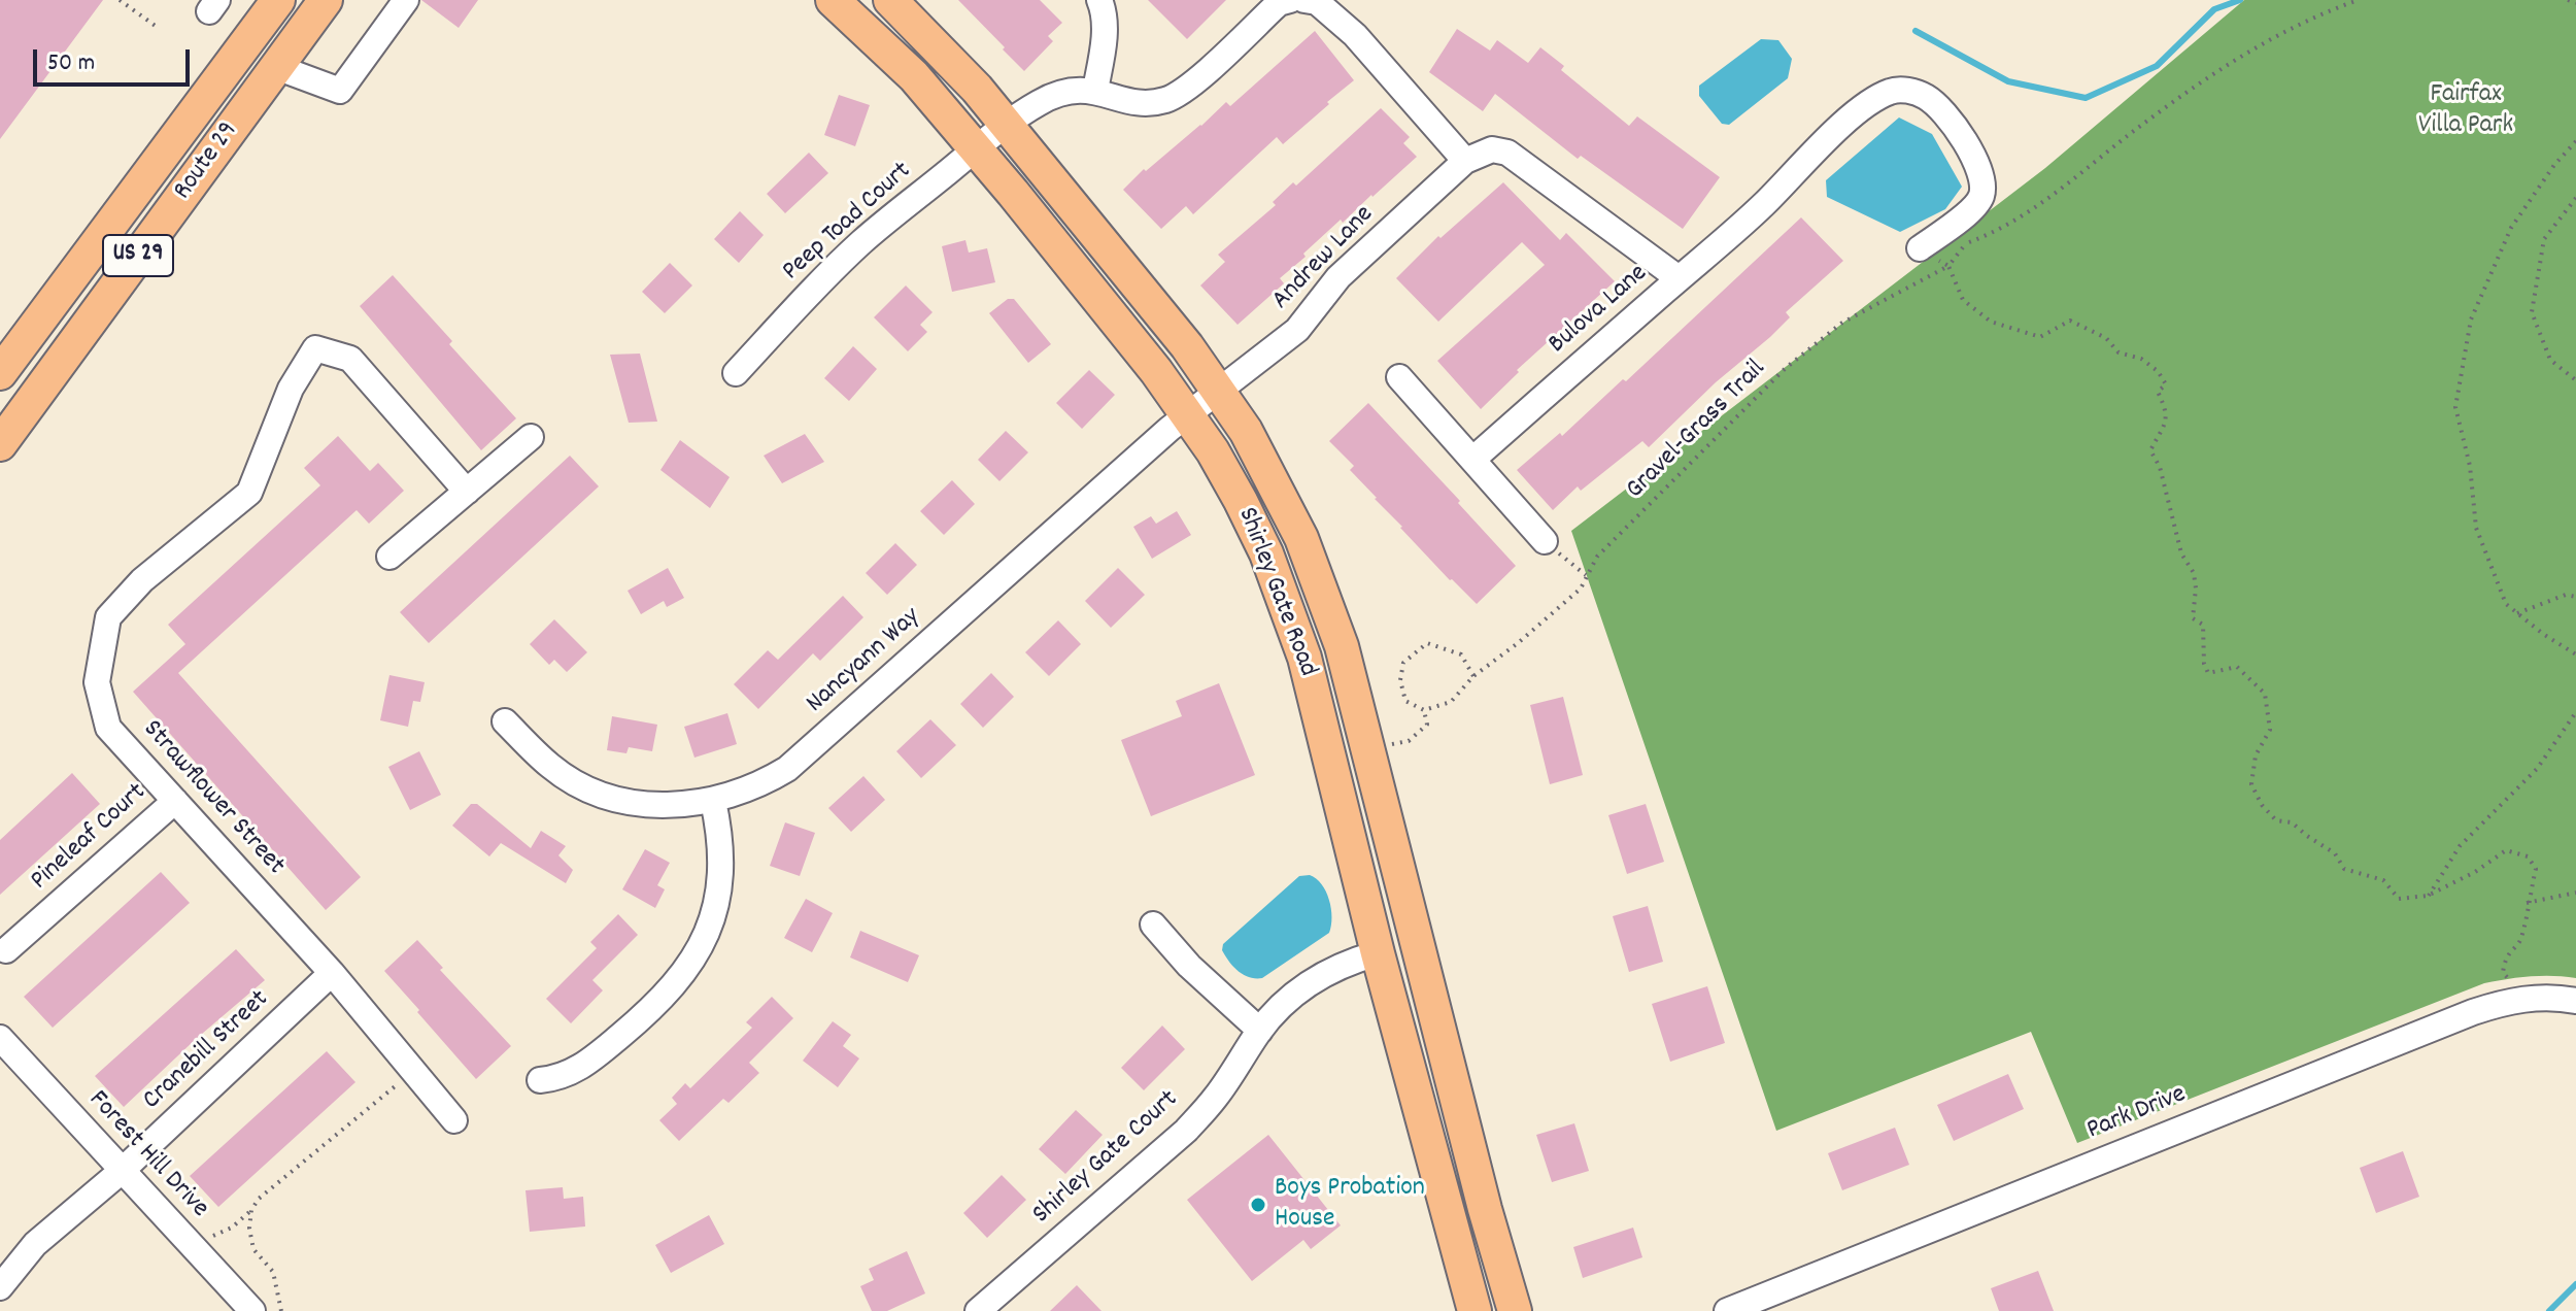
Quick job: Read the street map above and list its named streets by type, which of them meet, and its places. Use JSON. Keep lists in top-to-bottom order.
{
  "streets": {
    "main road": ["Route 29", "US 29", "Shirley Gate Road"],
    "street": [
      "Peep Toad Court",
      "Andrew Lane",
      "Bulova Lane",
      "Nancyann Way",
      "Strawflower Street",
      "Pineleaf Court",
      "Cranebill Street",
      "Park Drive",
      "Forest Hill Drive",
      "Shirley Gate Court"
    ],
    "path": ["Gravel-Grass Trail"]
  },
  "crossings": [
    ["Peep Toad Court", "Shirley Gate Road"],
    ["Andrew Lane", "Bulova Lane"],
    ["Andrew Lane", "Shirley Gate Road"],
    ["Andrew Lane", "Nancyann Way"],
    ["Shirley Gate Road", "Nancyann Way"],
    ["Shirley Gate Road", "Shirley Gate Court"],
    ["Strawflower Street", "Pineleaf Court"],
    ["Strawflower Street", "Cranebill Street"],
    ["Cranebill Street", "Forest Hill Drive"]
  ],
  "parks": ["Fairfax Villa Park"],
  "places": ["Boys Probation House"],
  "scale_bar": "50 m"
}
